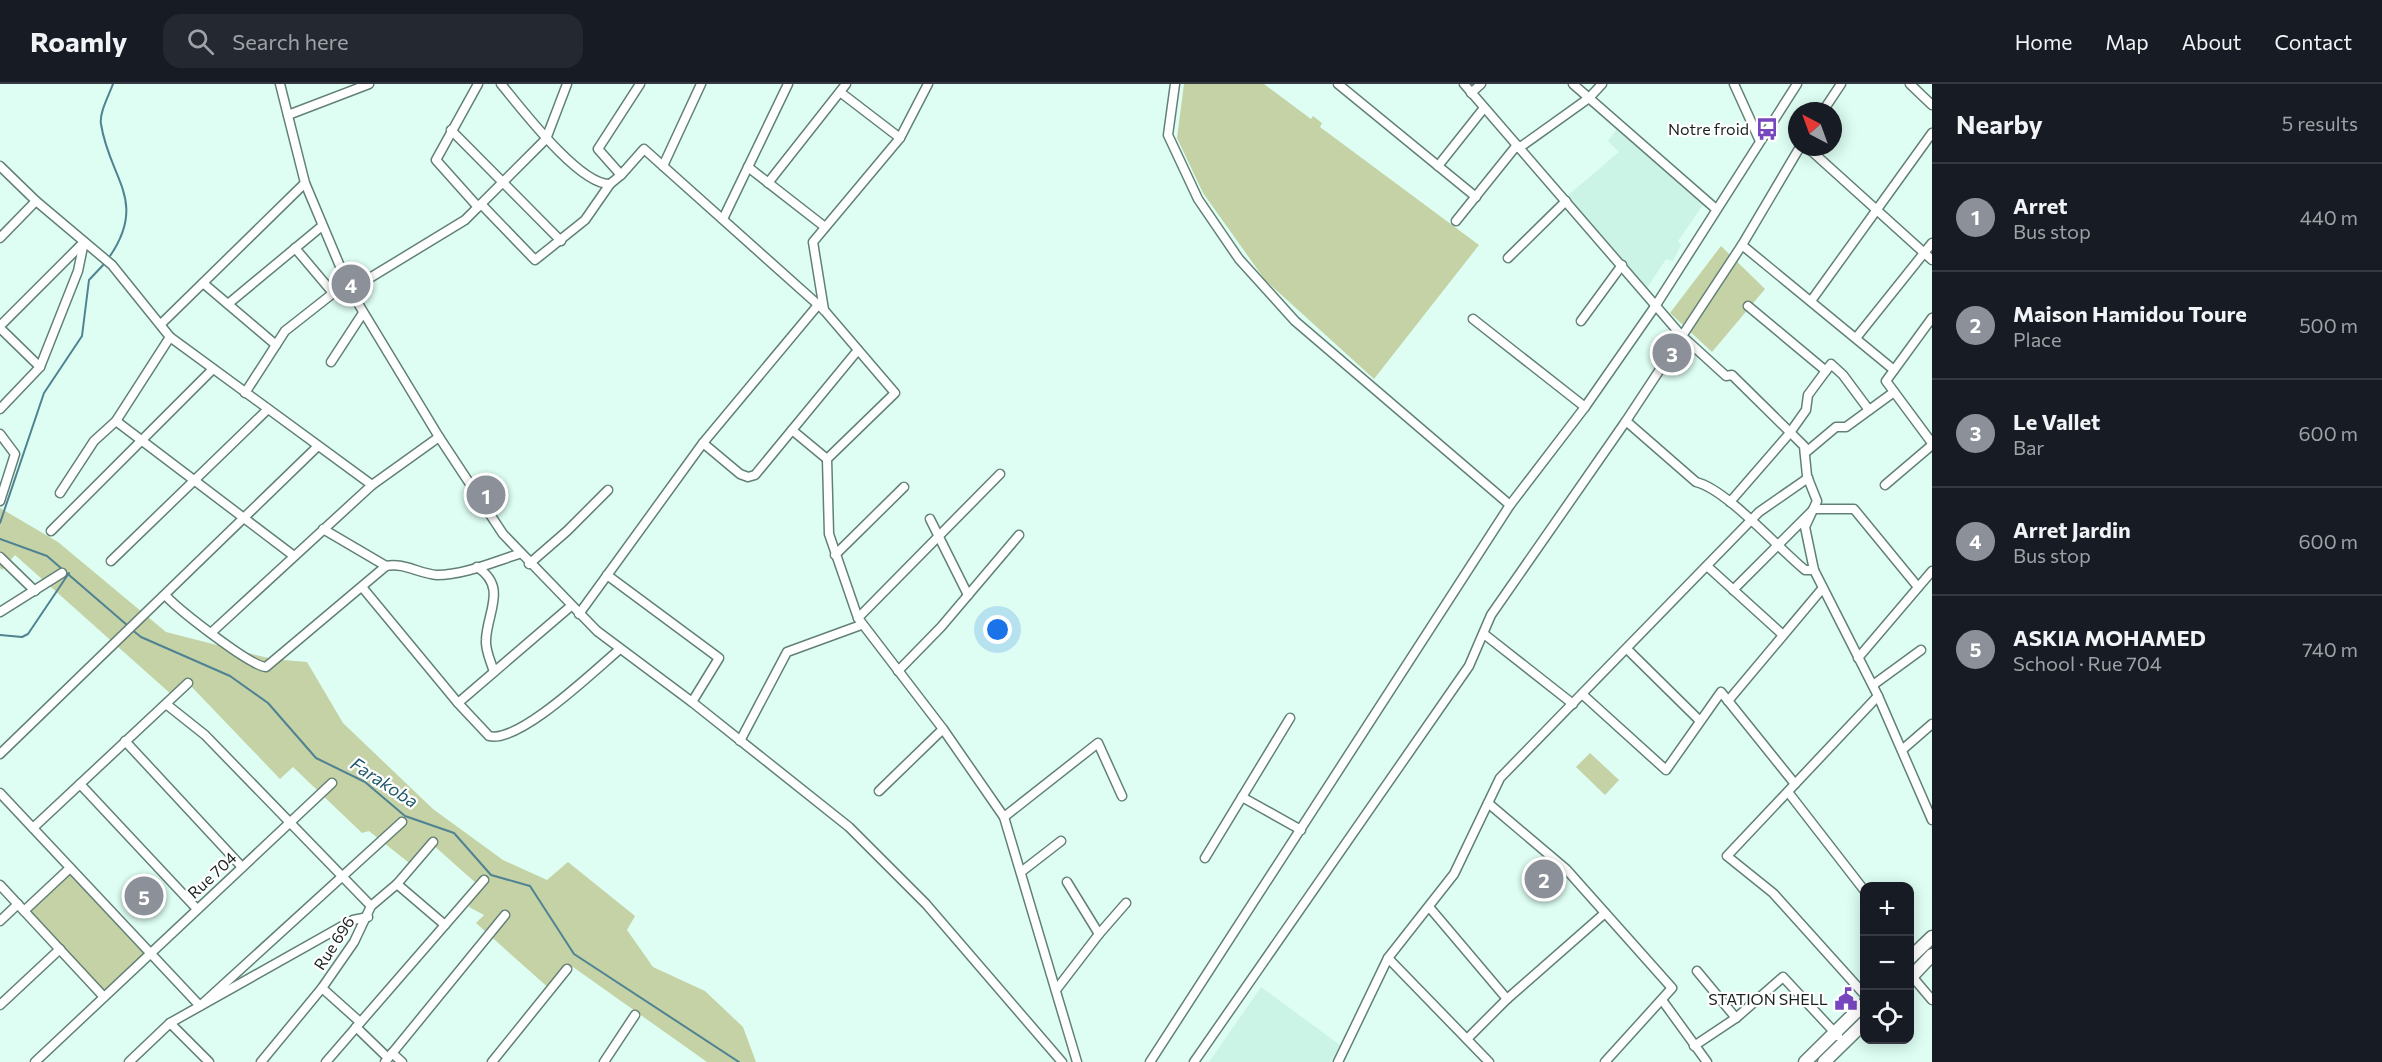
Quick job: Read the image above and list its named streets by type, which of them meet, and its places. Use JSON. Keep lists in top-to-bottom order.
{
  "streets": {
    "street": ["Rue 704", "Rue 696"]
  },
  "water": ["Farakoba"],
  "places": {
    "bus stop": ["Notre froid"],
    "public building": ["STATION SHELL"]
  },
  "north": "top left",
  "page": {
    "header": "Roamly",
    "search": "Search here",
    "nav": [
      "Home",
      "Map",
      "About",
      "Contact"
    ],
    "heading": ["Nearby", "5 results"],
    "list": [
      {
        "mark": "1",
        "name": "Arret",
        "note": "Bus stop",
        "value": "440 m"
      },
      {
        "mark": "2",
        "name": "Maison Hamidou Toure",
        "note": "Place",
        "value": "500 m"
      },
      {
        "mark": "3",
        "name": "Le Vallet",
        "note": "Bar",
        "value": "600 m"
      },
      {
        "mark": "4",
        "name": "Arret Jardin",
        "note": "Bus stop",
        "value": "600 m"
      },
      {
        "mark": "5",
        "name": "ASKIA MOHAMED",
        "note": "School · Rue 704",
        "value": "740 m"
      }
    ],
    "pins": [
      "4",
      "3",
      "1",
      "2",
      "5"
    ],
    "map_buttons": ["+", "−"]
  }
}
